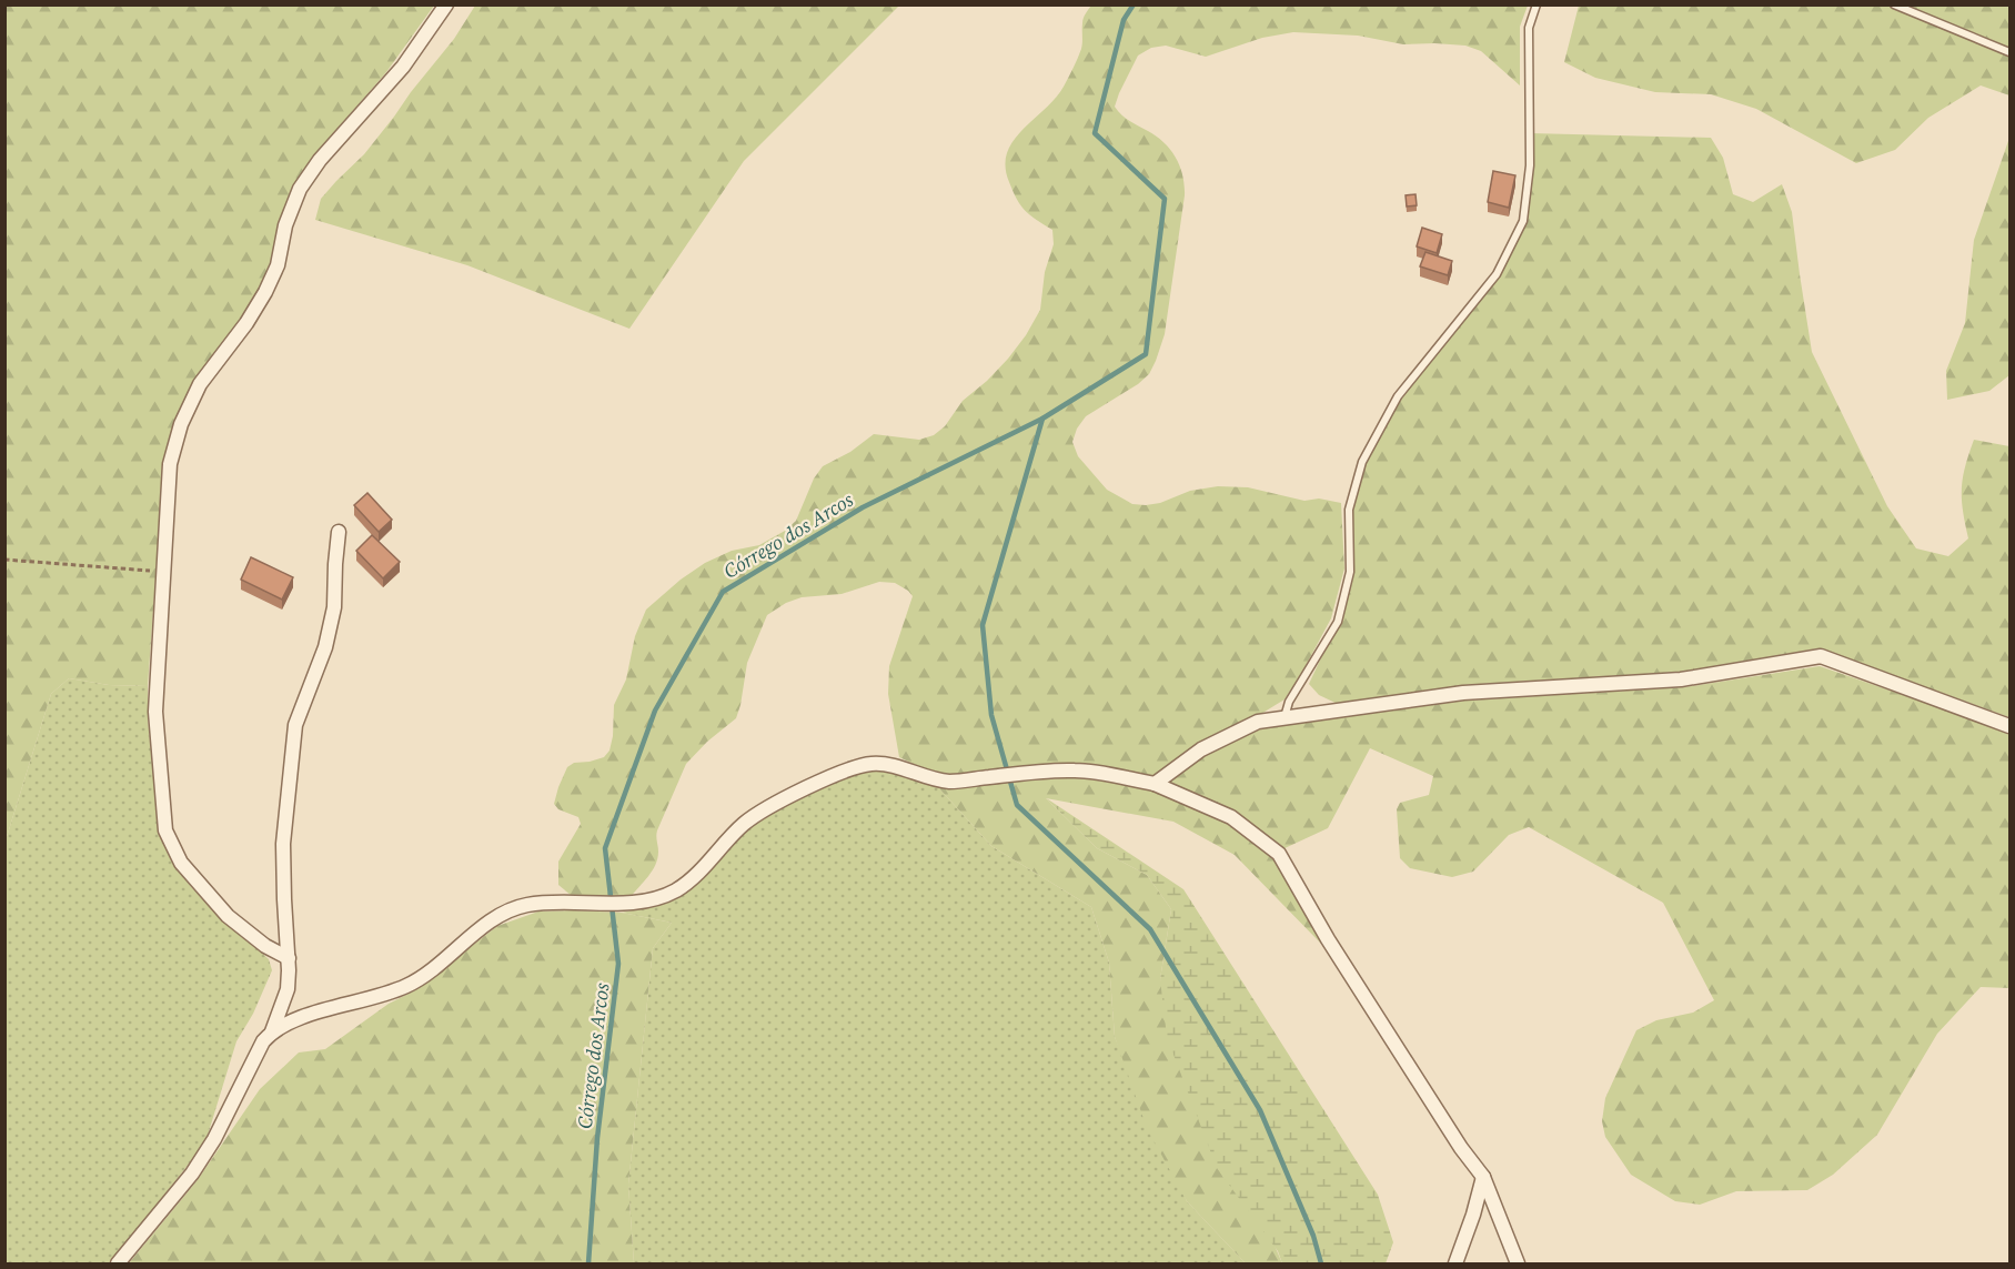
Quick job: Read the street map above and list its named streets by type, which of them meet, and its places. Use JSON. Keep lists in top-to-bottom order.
{
  "water": ["Córrego dos Arcos"]
}
